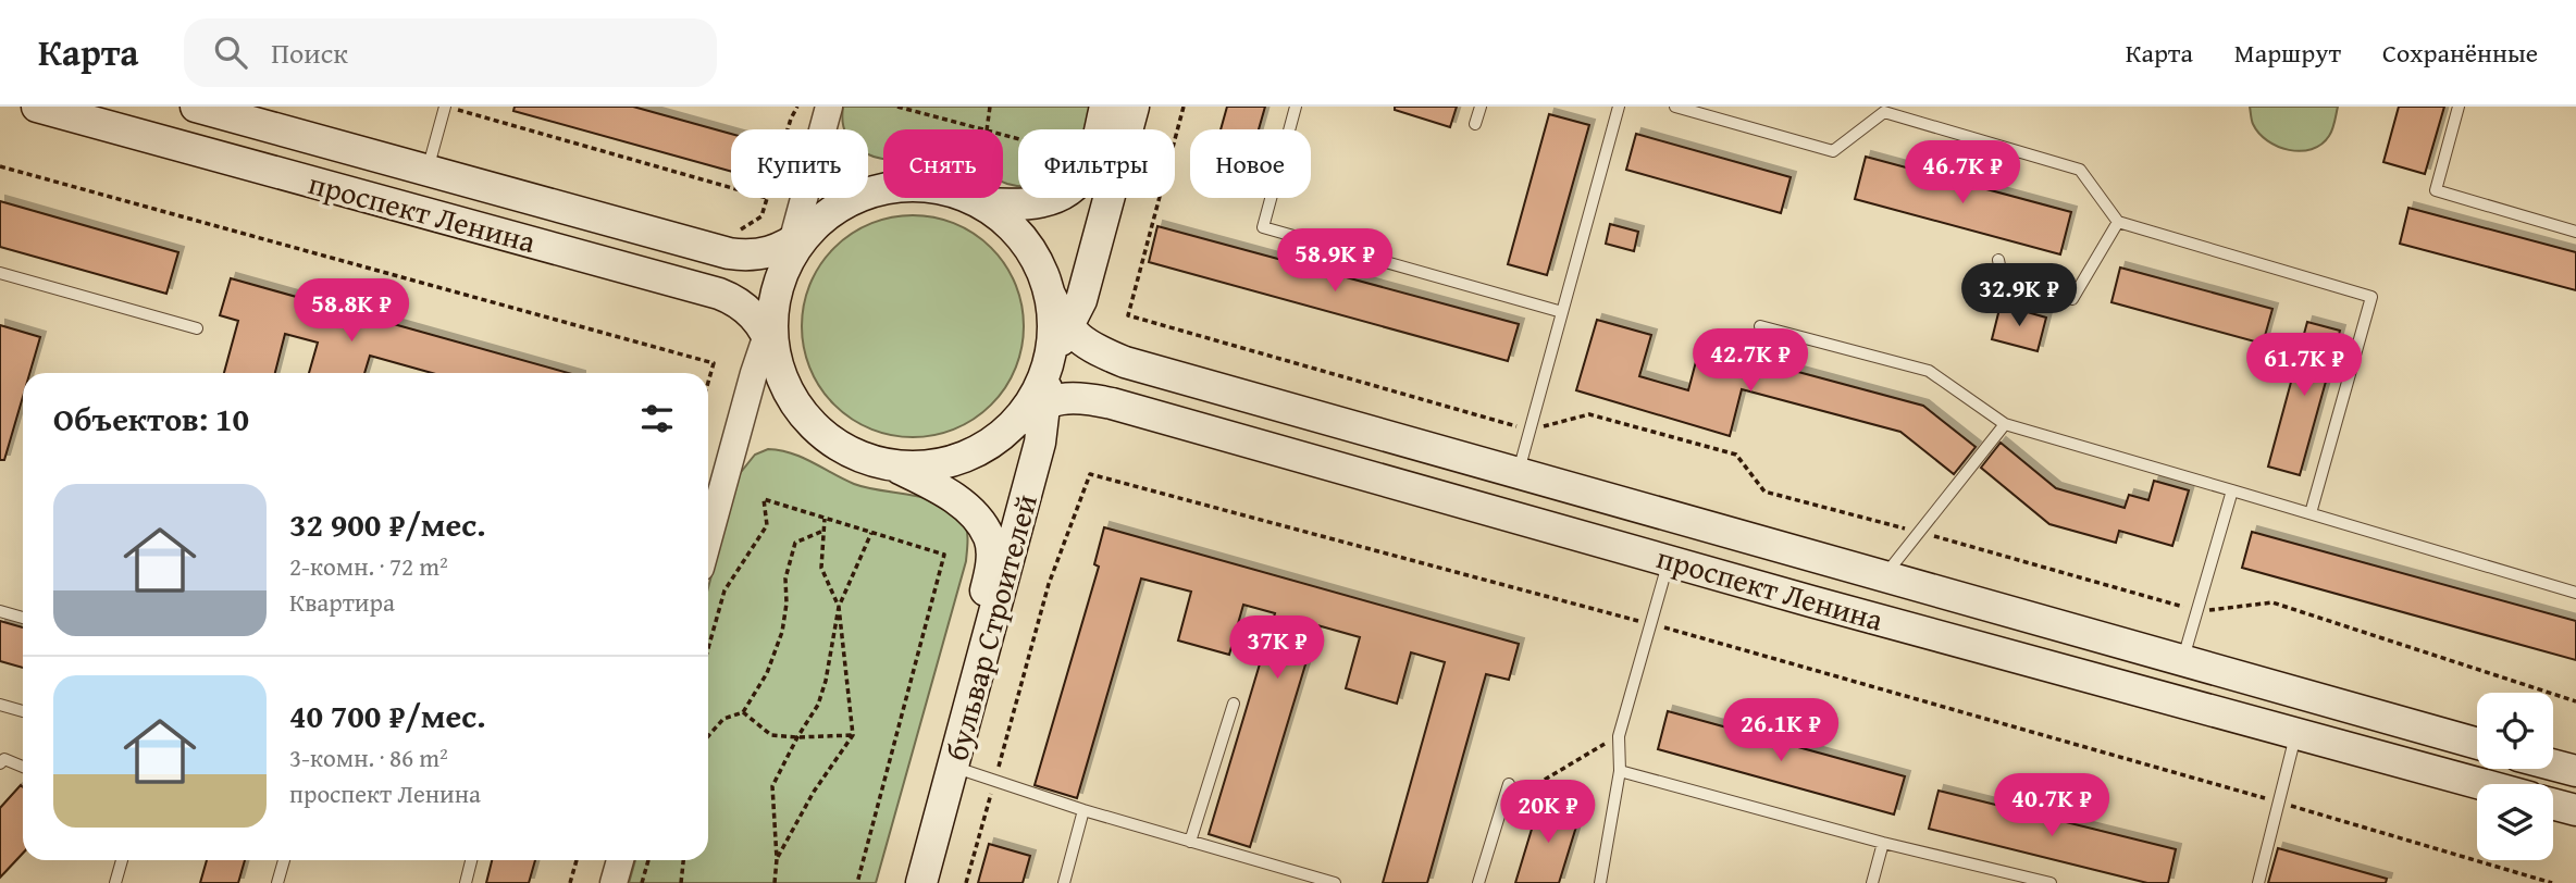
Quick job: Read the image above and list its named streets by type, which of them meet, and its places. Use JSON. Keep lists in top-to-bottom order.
{
  "streets": {
    "main road": ["проспект Ленина", "бульвар Строителей"]
  },
  "crossings": [
    ["проспект Ленина", "бульвар Строителей"]
  ],
  "page": {
    "header": "Карта",
    "search": "Поиск",
    "nav": ["Карта", "Маршрут", "Сохранённые"],
    "chip": [
      "Купить",
      "Снять",
      "Фильтры",
      "Новое"
    ],
    "price": [
      "46.7K ₽",
      "58.9K ₽",
      "32.9K ₽",
      "58.8K ₽",
      "42.7K ₽",
      "61.7K ₽",
      "37K ₽",
      "26.1K ₽",
      "40.7K ₽",
      "20K ₽"
    ],
    "heading": "Объектов: 10",
    "list": [
      {
        "name": "32 900 ₽/мес.",
        "note": "2-комн. · 72 m² · Квартира"
      },
      {
        "name": "40 700 ₽/мес.",
        "note": "3-комн. · 86 m² · проспект Ленина"
      }
    ]
  }
}
